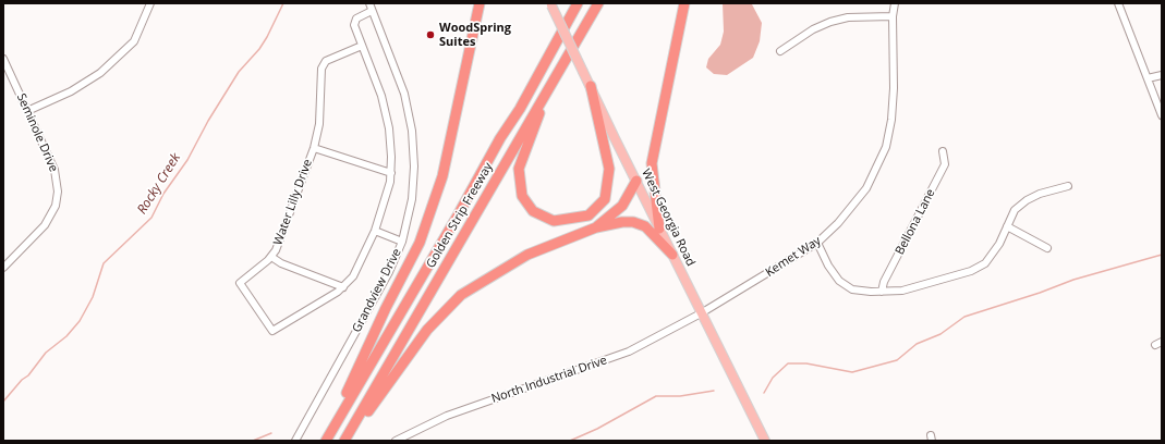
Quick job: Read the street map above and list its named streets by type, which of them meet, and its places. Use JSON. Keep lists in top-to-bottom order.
{
  "streets": {
    "highway": ["Golden Strip Freeway"],
    "main road": ["West Georgia Road"],
    "street": [
      "Seminole Drive",
      "Water Lilly Drive",
      "Bellona Lane",
      "Kemet Way",
      "Grandview Drive",
      "North Industrial Drive"
    ]
  },
  "crossings": [
    ["Water Lilly Drive", "Grandview Drive"],
    ["West Georgia Road", "Kemet Way"],
    ["West Georgia Road", "North Industrial Drive"],
    ["Kemet Way", "North Industrial Drive"]
  ],
  "water": ["Rocky Creek"],
  "places": ["WoodSpring Suites"]
}
